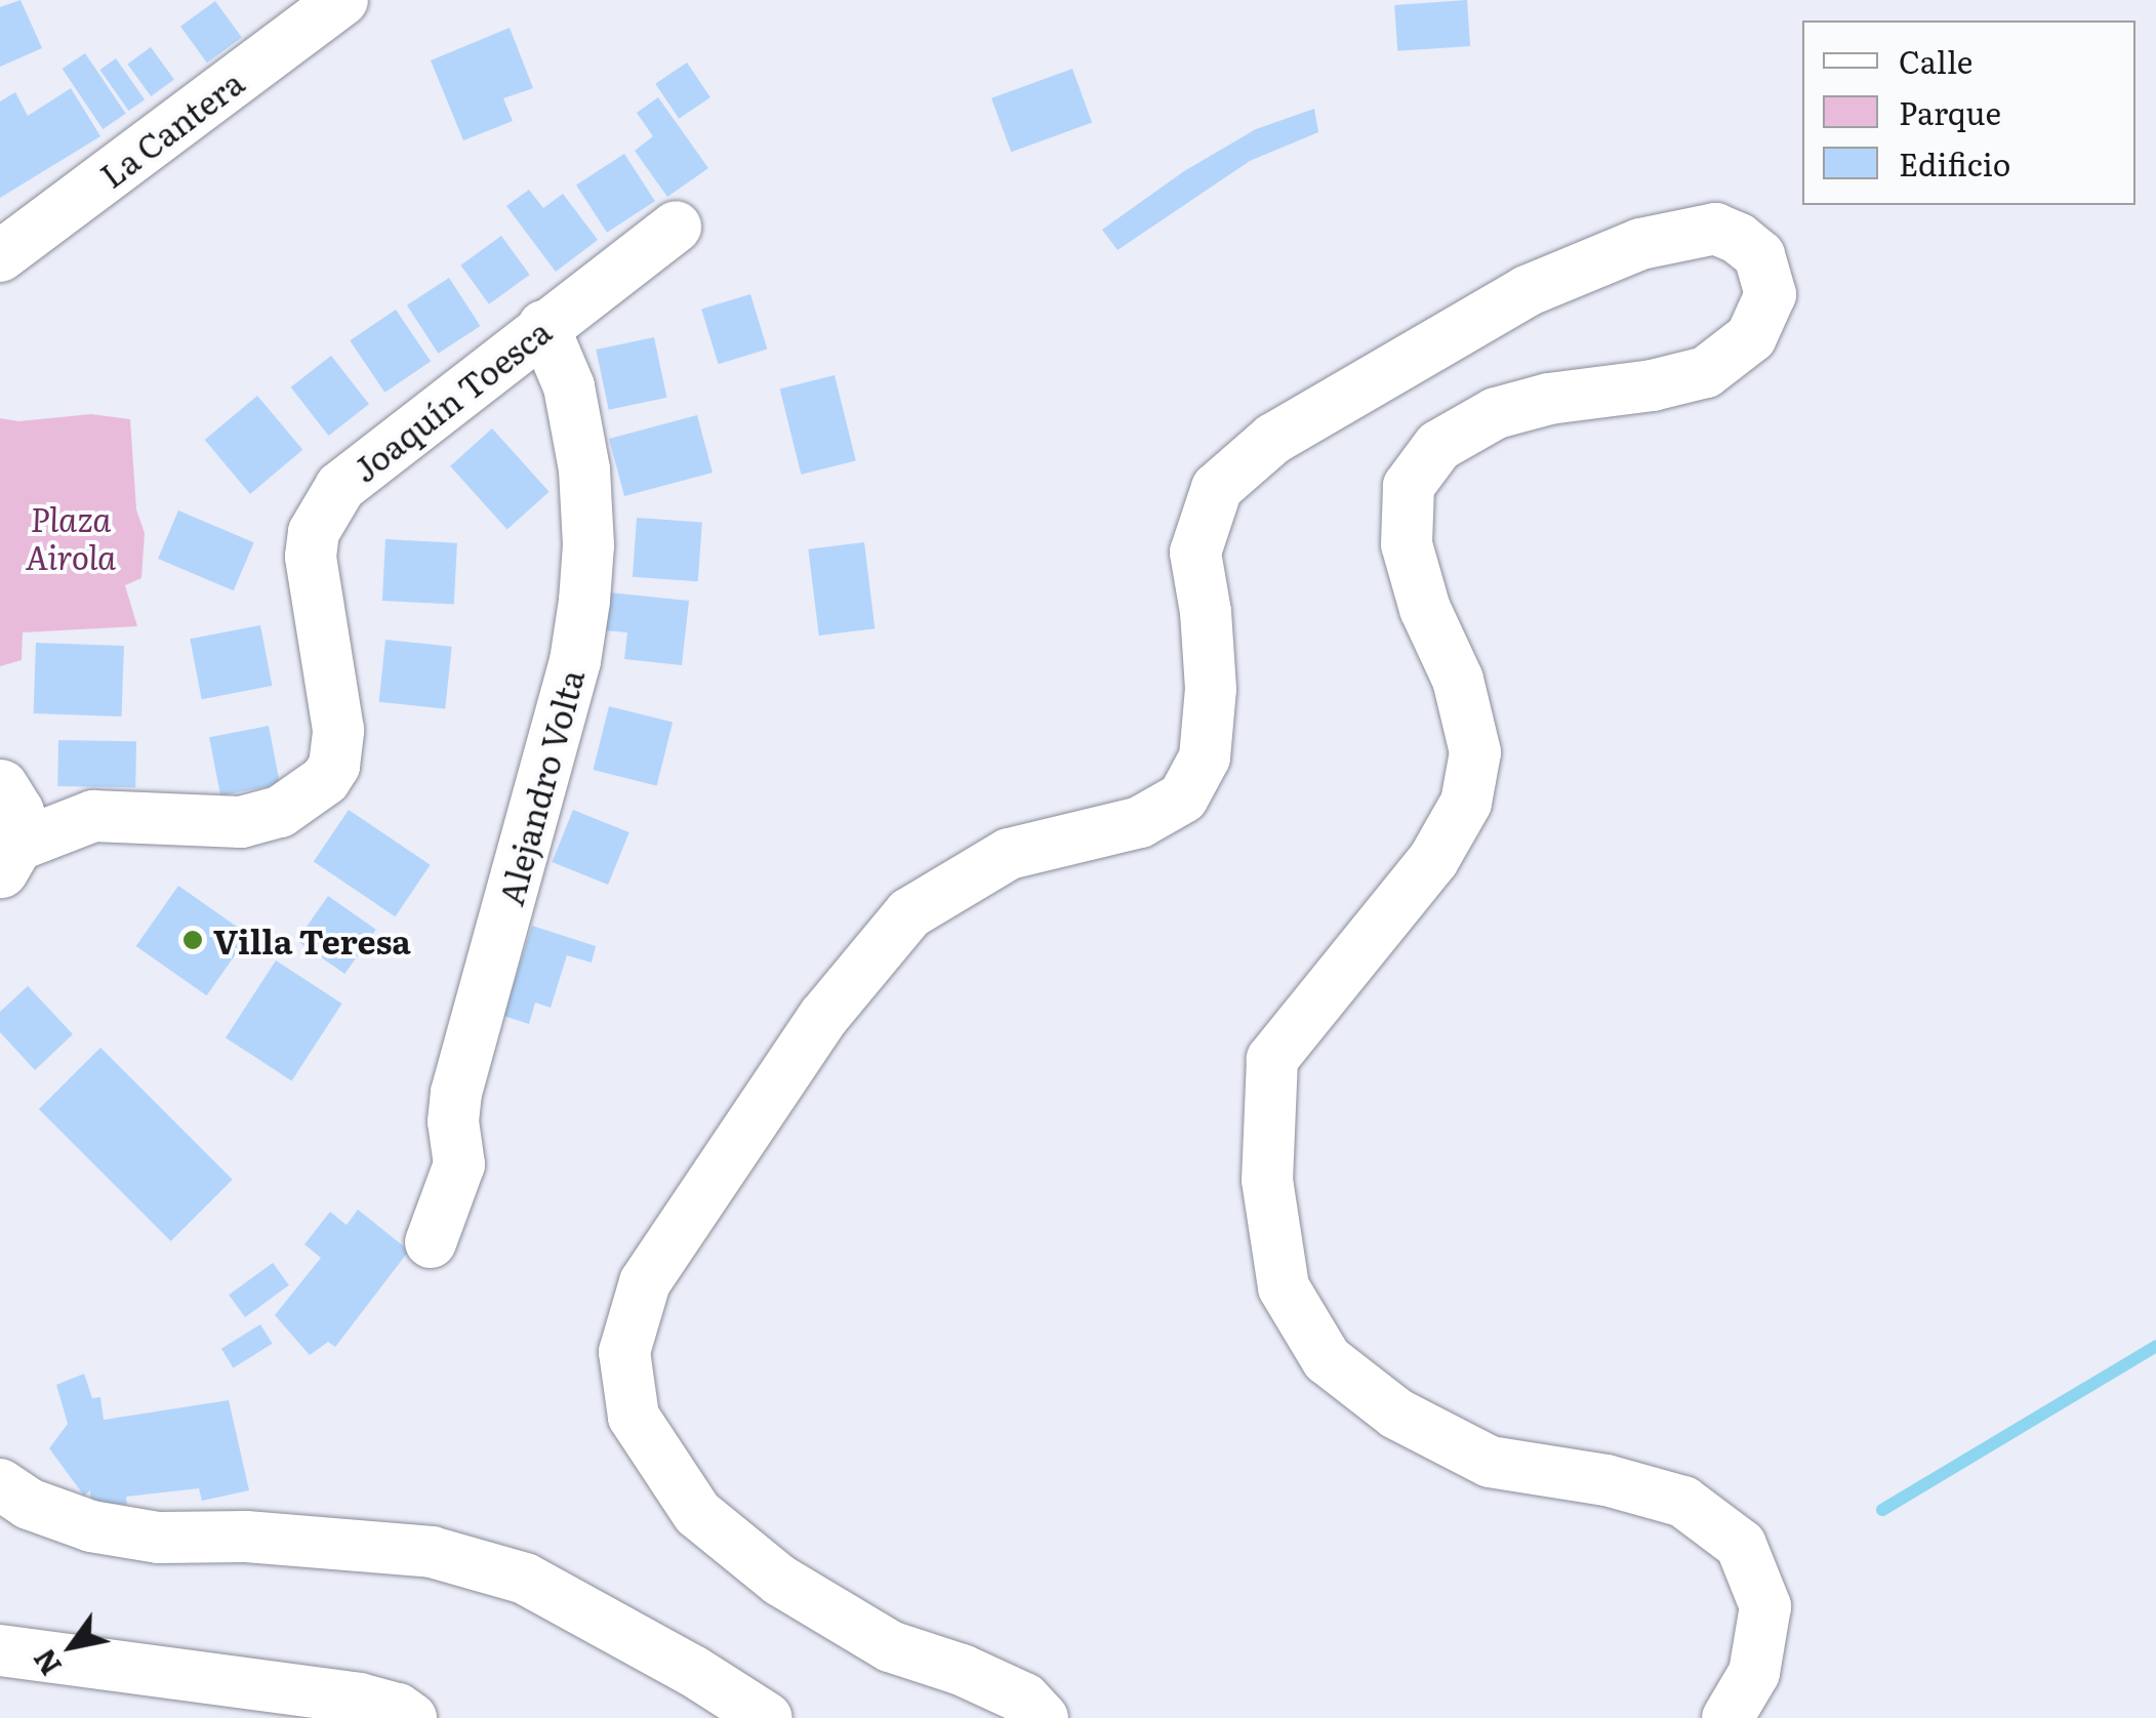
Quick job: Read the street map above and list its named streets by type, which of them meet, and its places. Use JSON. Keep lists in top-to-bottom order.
{
  "streets": {
    "street": ["La Cantera", "Joaquín Toesca", "Alejandro Volta"]
  },
  "crossings": [
    ["Joaquín Toesca", "Alejandro Volta"]
  ],
  "parks": ["Plaza Airola"],
  "places": ["Villa Teresa"],
  "legend": ["Calle", "Parque", "Edificio"],
  "north": "bottom left"
}
